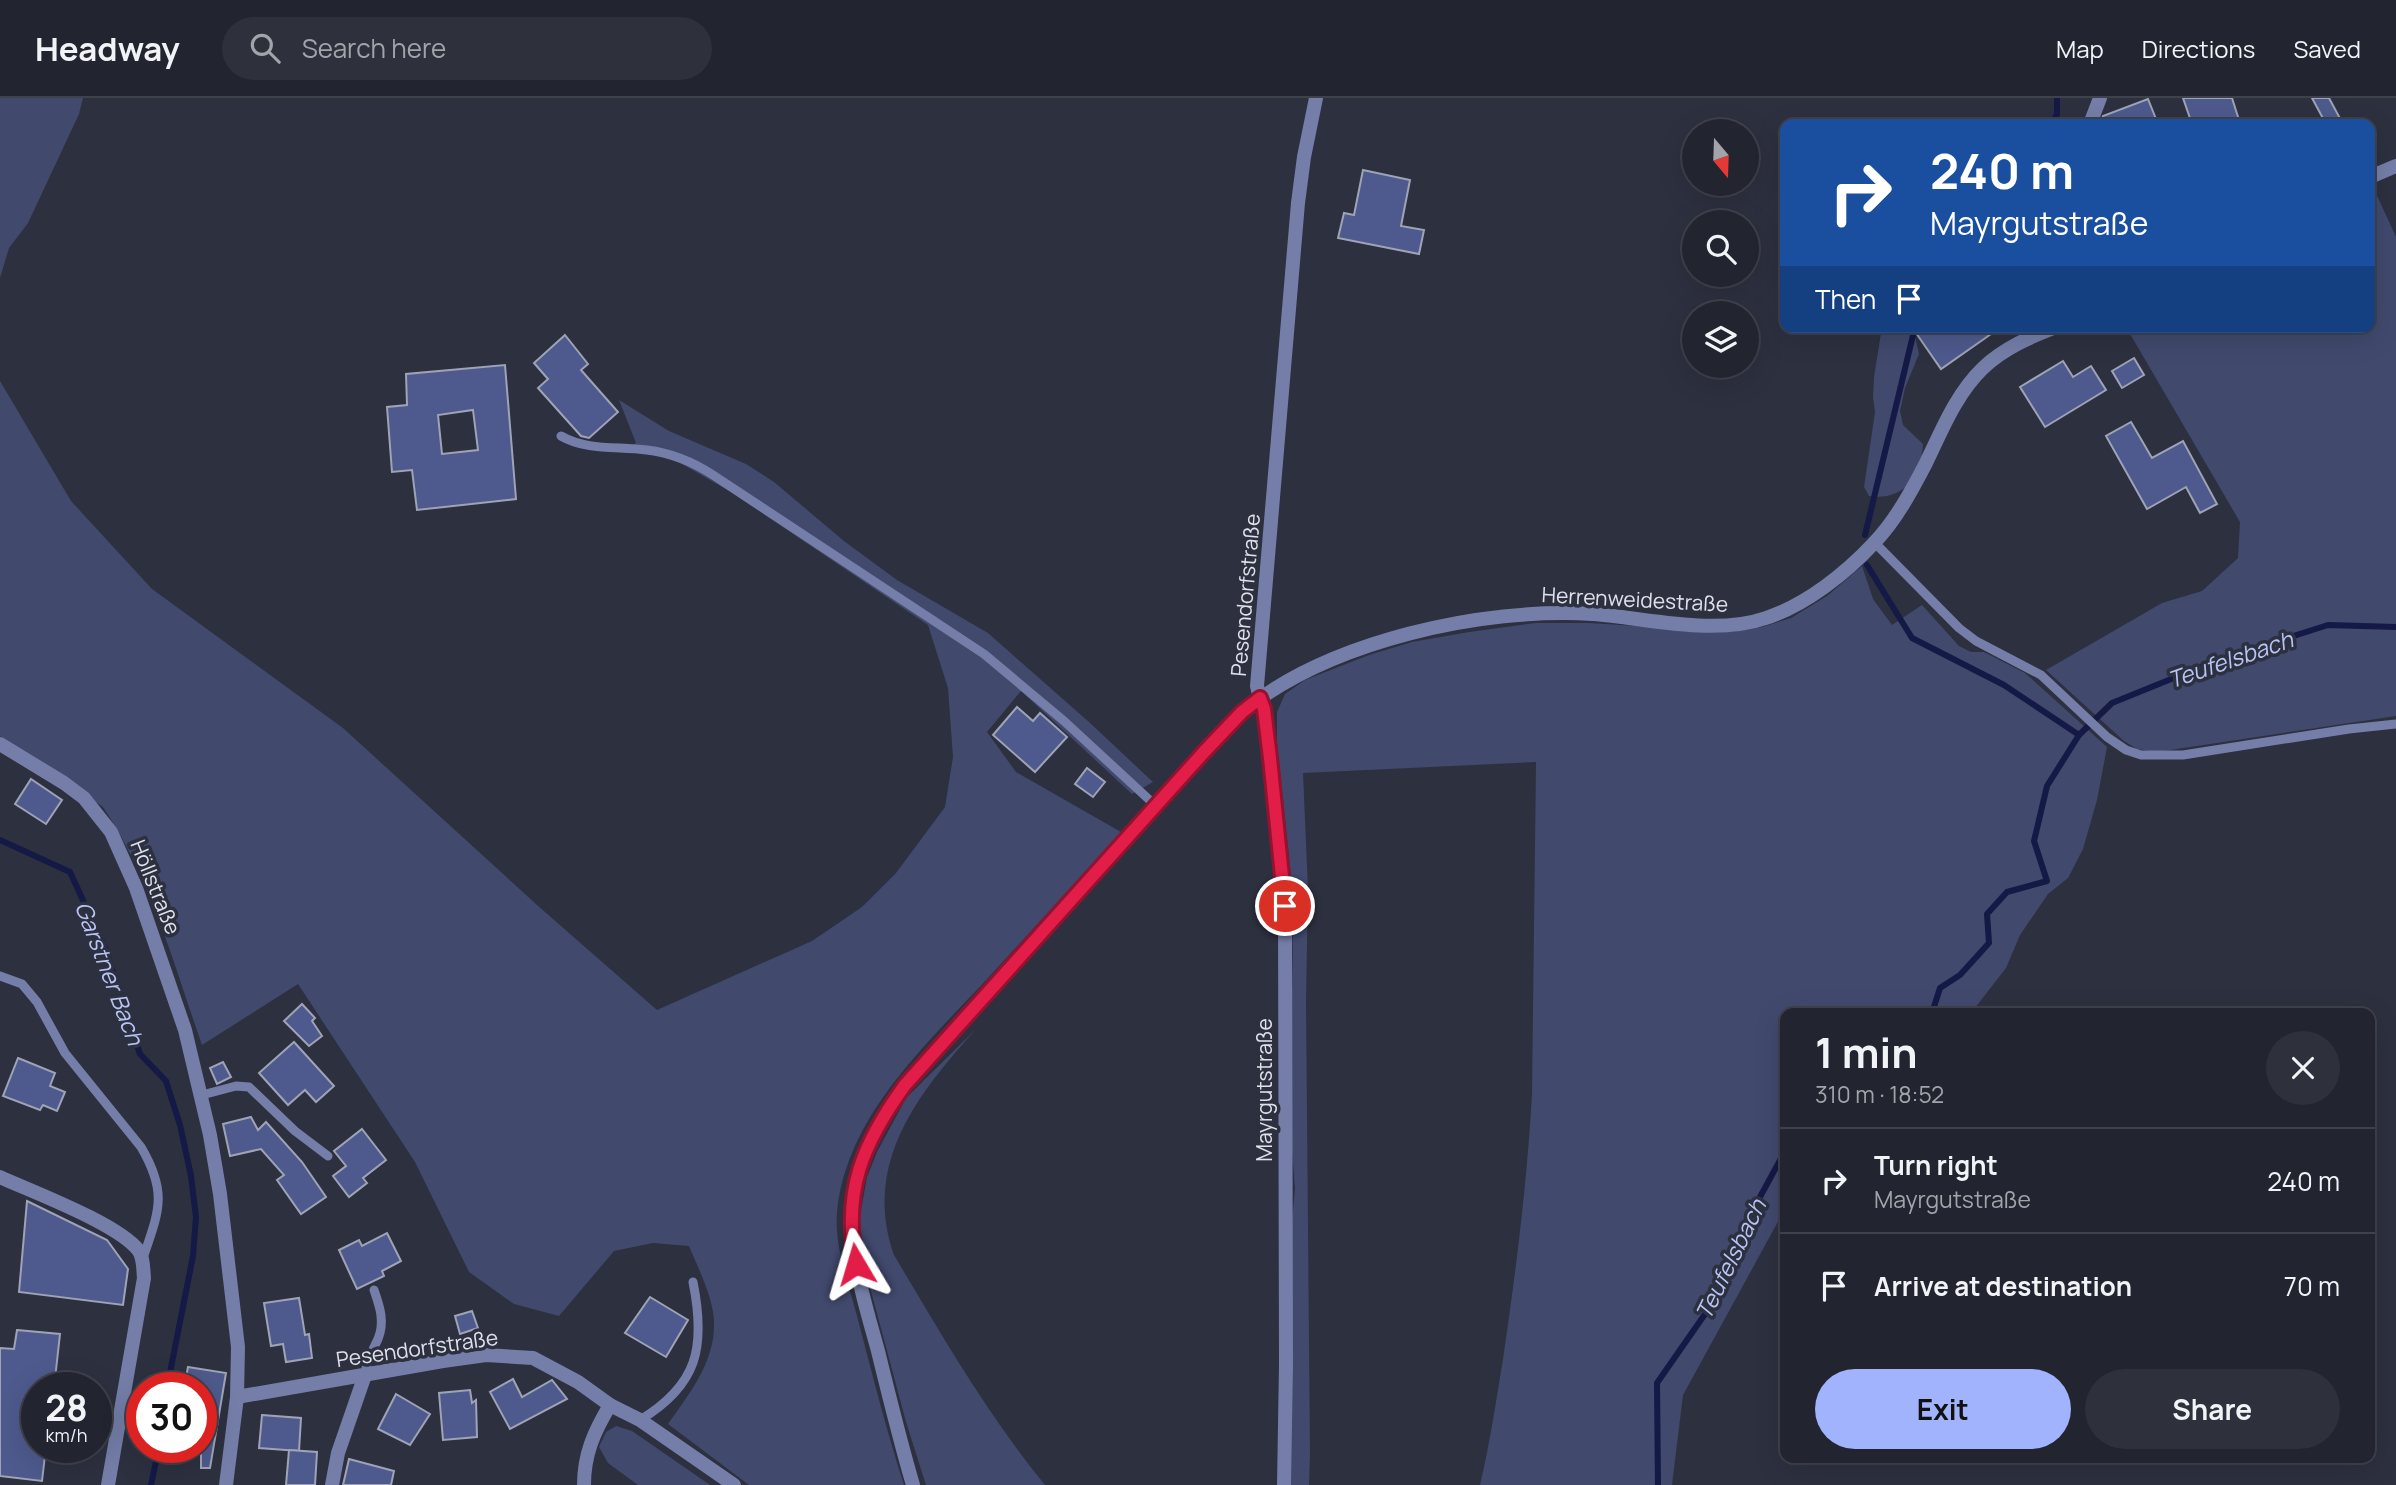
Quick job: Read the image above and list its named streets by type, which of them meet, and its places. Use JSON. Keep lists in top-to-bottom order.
{
  "streets": {
    "street": [
      "Pesendorfstraße",
      "Herrenweidestraße",
      "Höllstraße",
      "Mayrgutstraße"
    ]
  },
  "crossings": [
    ["Pesendorfstraße", "Herrenweidestraße"],
    ["Pesendorfstraße", "Höllstraße"],
    ["Pesendorfstraße", "Mayrgutstraße"],
    ["Herrenweidestraße", "Mayrgutstraße"]
  ],
  "water": ["Teufelsbach", "Garstner Bach"],
  "north": "bottom",
  "page": {
    "header": "Headway",
    "search": "Search here",
    "nav": ["Map", "Directions", "Saved"],
    "turn": ["240 m", "Mayrgutstraße"],
    "then": "Then",
    "heading": ["1 min", "310 m · 18:52"],
    "list": [
      {
        "name": "Turn right",
        "note": "Mayrgutstraße",
        "value": "240 m"
      },
      {
        "name": "Arrive at destination",
        "value": "70 m"
      }
    ],
    "buttons": ["Exit", "Share"],
    "speed": "28 km/h",
    "limit": "30"
  }
}
